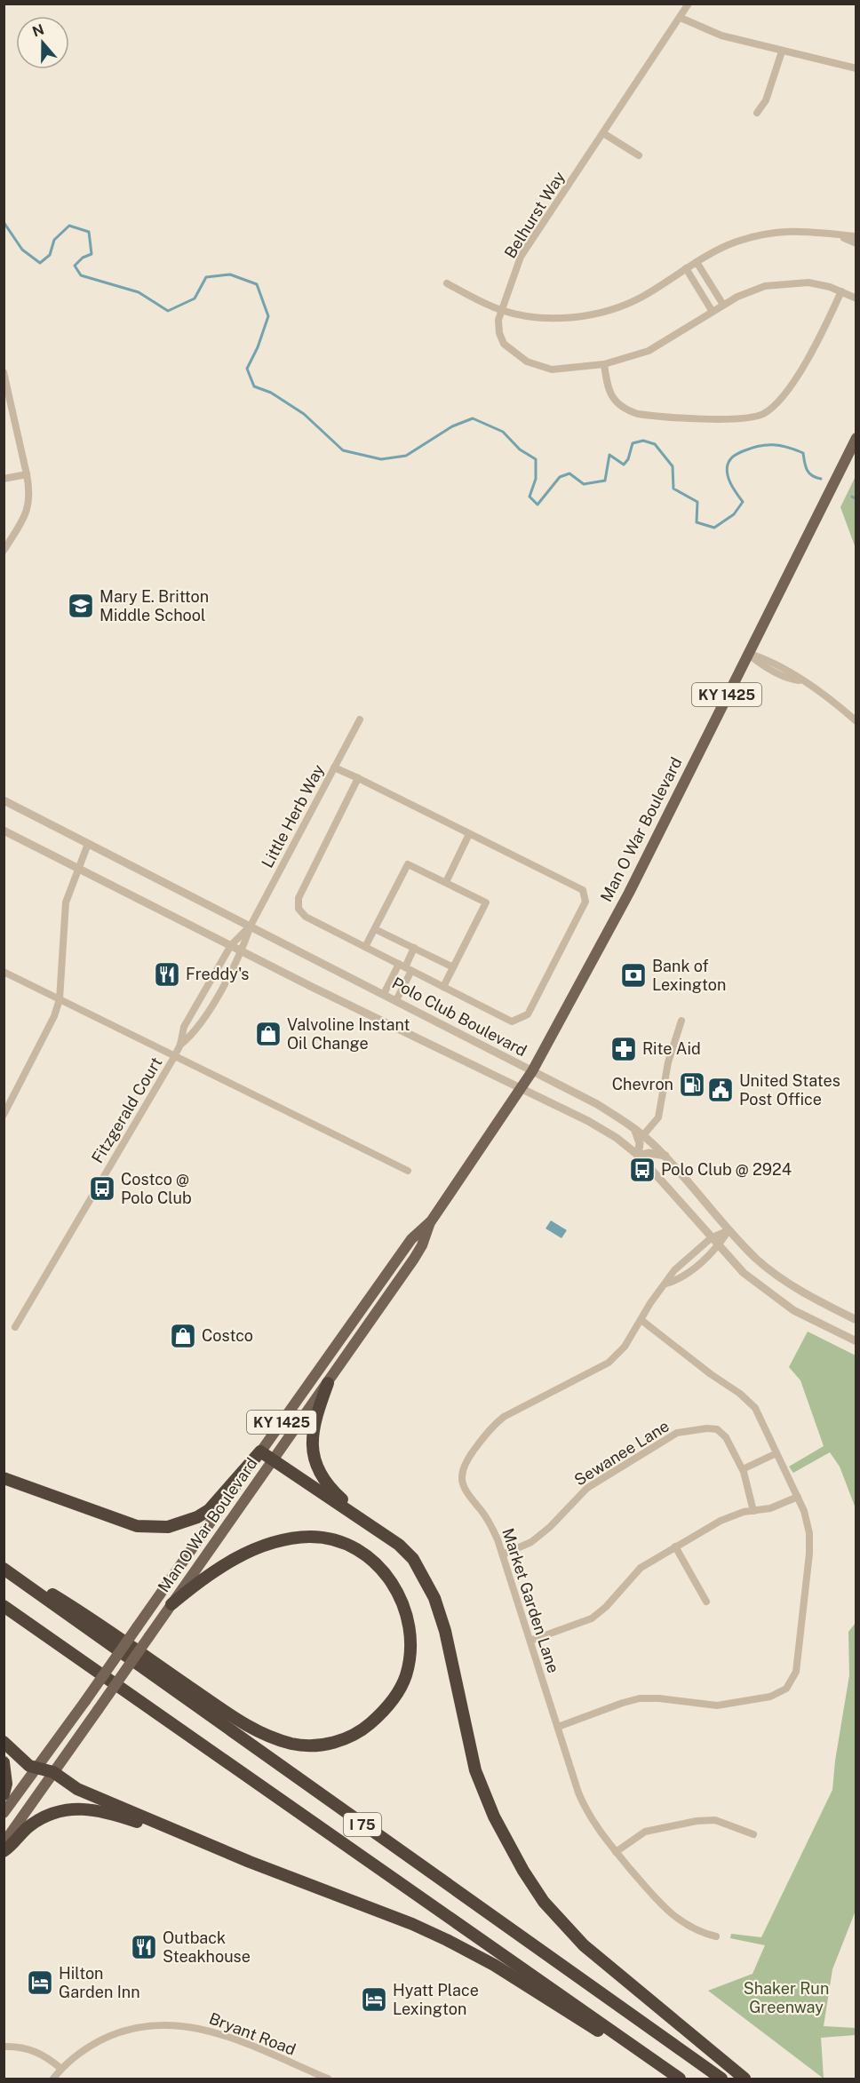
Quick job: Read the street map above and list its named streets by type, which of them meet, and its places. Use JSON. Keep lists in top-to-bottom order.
{
  "streets": {
    "highway": ["I 75"],
    "main road": ["KY 1425", "Man O War Boulevard"],
    "street": [
      "Belhurst Way",
      "Little Herb Way",
      "Polo Club Boulevard",
      "Fitzgerald Court",
      "Sewanee Lane",
      "Market Garden Lane",
      "Bryant Road"
    ]
  },
  "crossings": [
    ["Little Herb Way", "Polo Club Boulevard"],
    ["Little Herb Way", "Fitzgerald Court"],
    ["Man O War Boulevard", "Polo Club Boulevard"],
    ["Polo Club Boulevard", "Fitzgerald Court"],
    ["Polo Club Boulevard", "Market Garden Lane"],
    ["Sewanee Lane", "Market Garden Lane"]
  ],
  "parks": ["Shaker Run Greenway"],
  "places": {
    "school or university": ["Mary E. Britton Middle School"],
    "restaurant": ["Freddy's", "Outback Steakhouse"],
    "bank": ["Bank of Lexington"],
    "shop": ["Valvoline Instant Oil Change", "Costco"],
    "pharmacy": ["Rite Aid"],
    "fuel station": ["Chevron"],
    "public building": ["United States Post Office"],
    "bus stop": ["Polo Club @ 2924", "Costco @ Polo Club"],
    "hotel": ["Hilton Garden Inn", "Hyatt Place Lexington"]
  },
  "north": "top"
}
